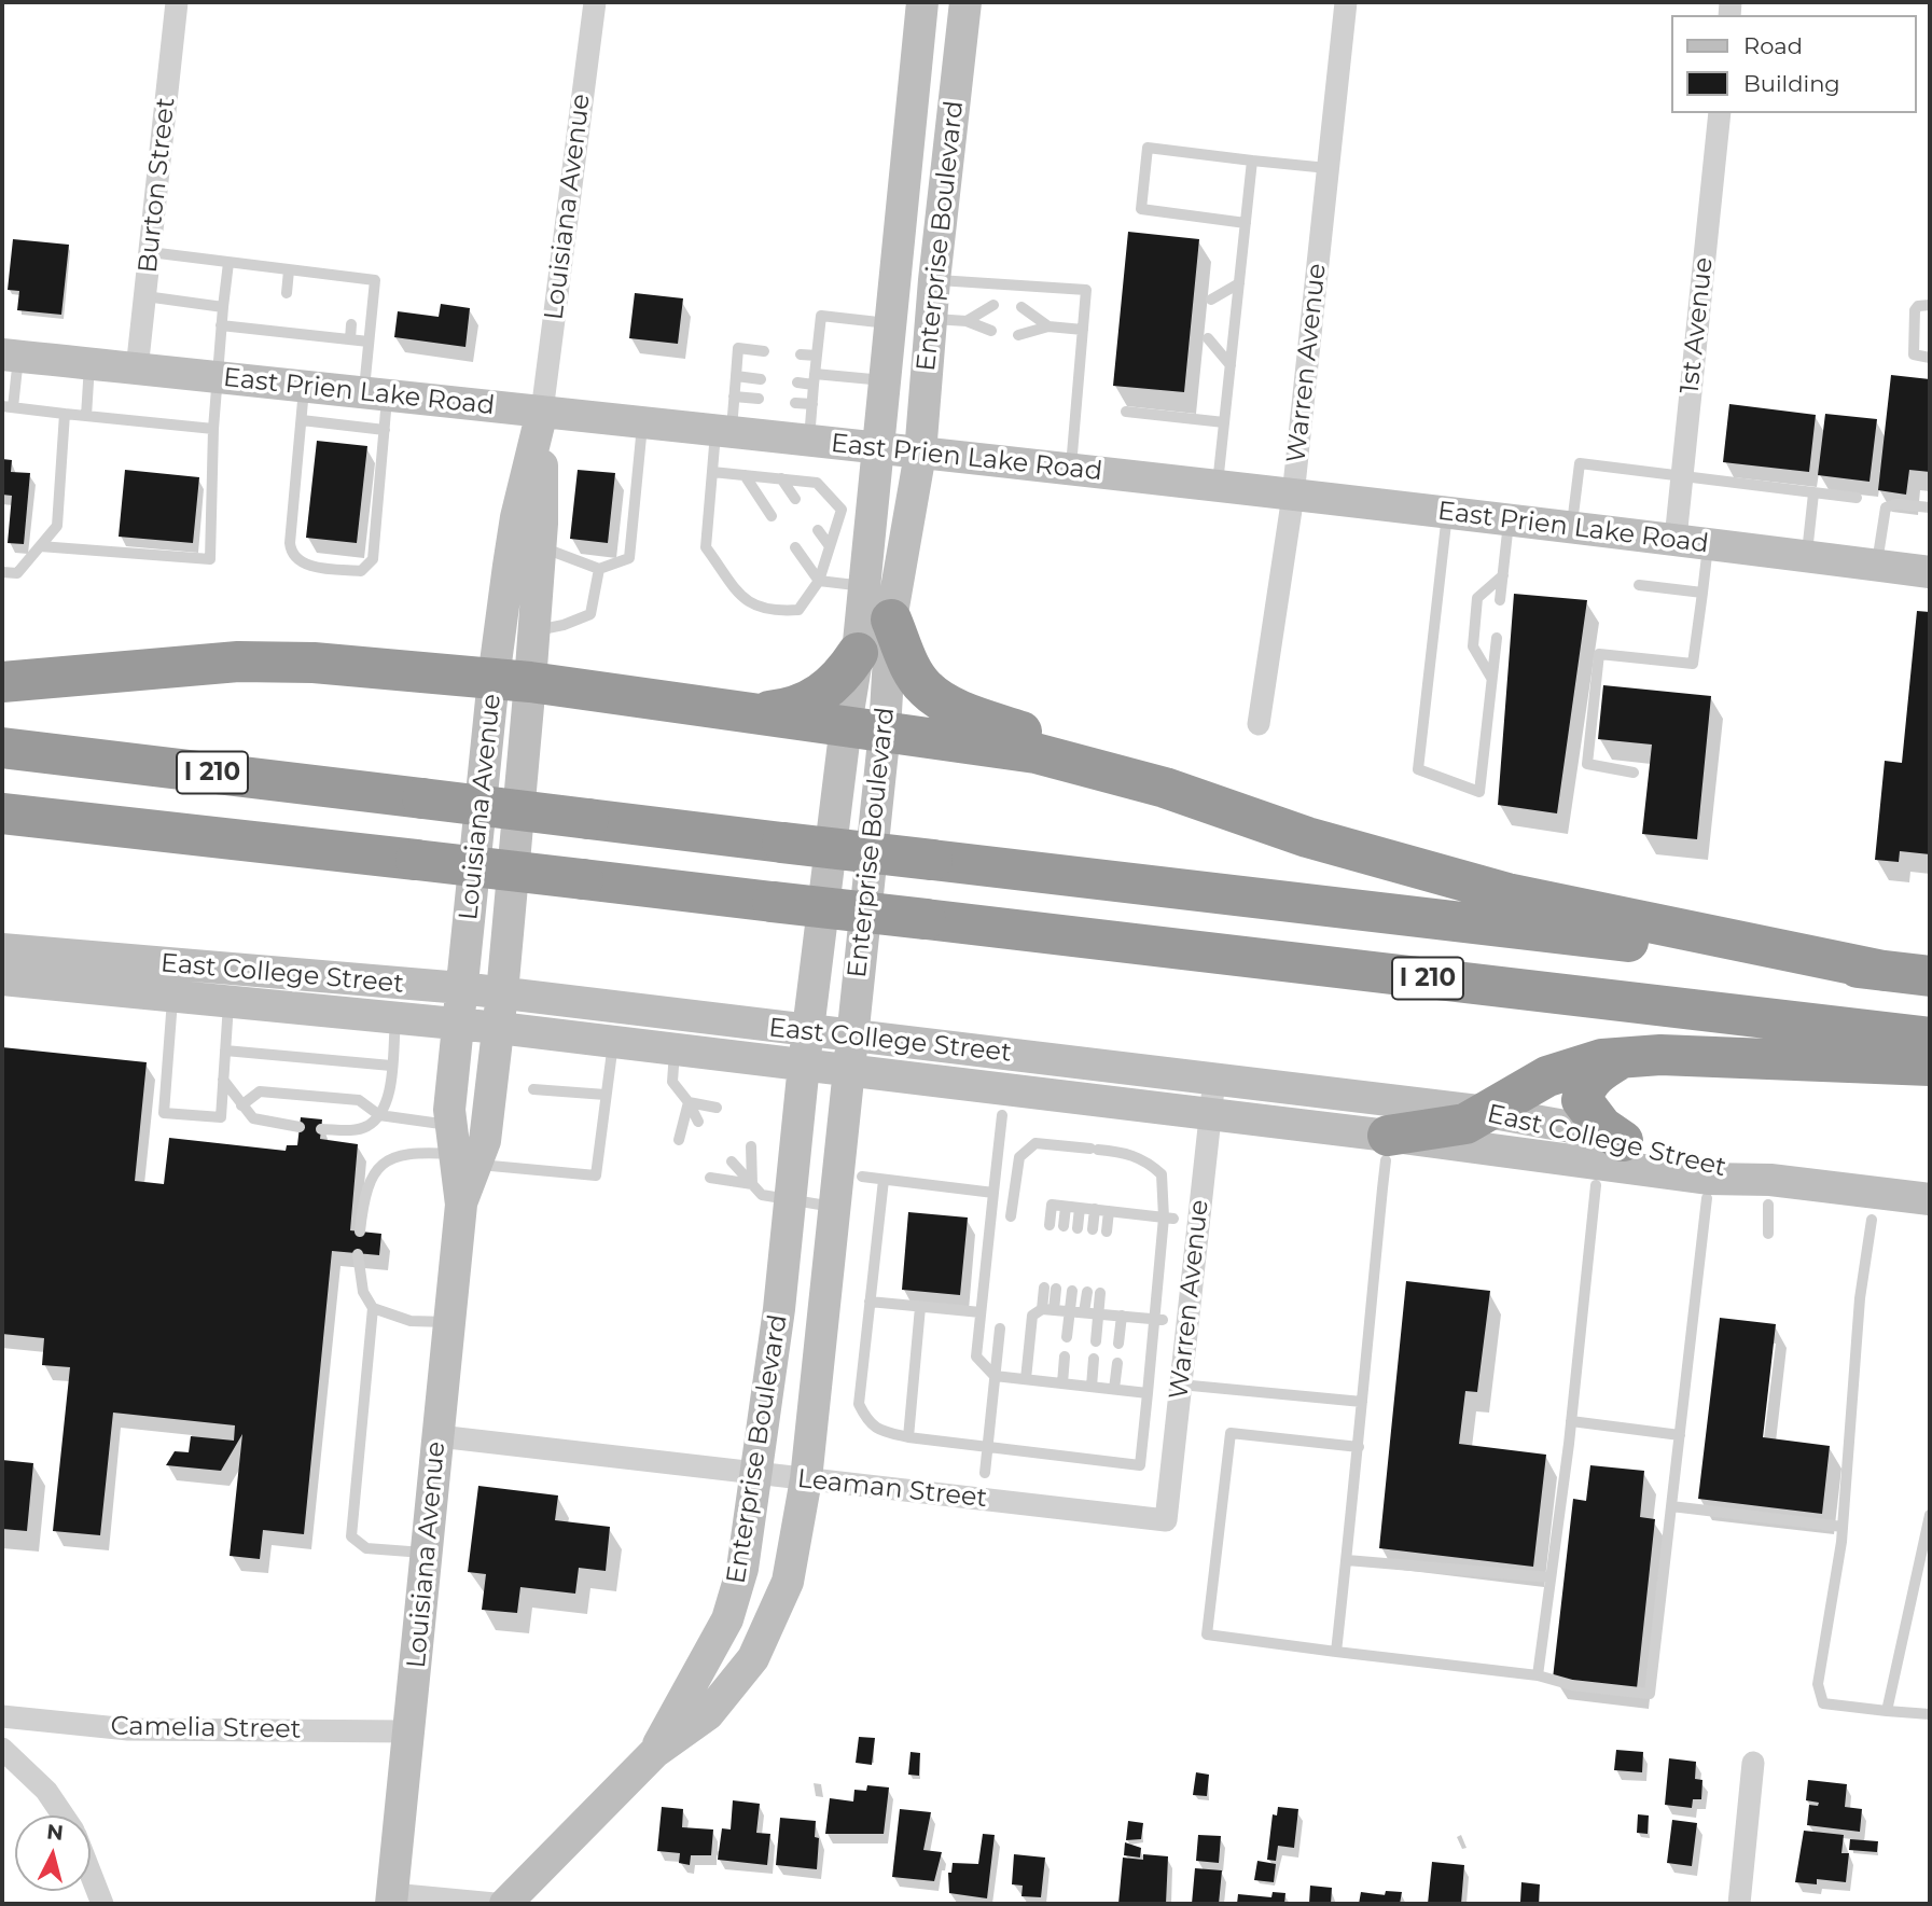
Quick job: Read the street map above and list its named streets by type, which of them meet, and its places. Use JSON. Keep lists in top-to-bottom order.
{
  "streets": {
    "highway": ["I 210"],
    "main road": [
      "Louisiana Avenue",
      "Enterprise Boulevard",
      "East Prien Lake Road",
      "East College Street"
    ],
    "street": [
      "Burton Street",
      "1st Avenue",
      "Warren Avenue",
      "Leaman Street",
      "Camelia Street"
    ]
  },
  "crossings": [
    ["Burton Street", "East Prien Lake Road"],
    ["Louisiana Avenue", "East Prien Lake Road"],
    ["Louisiana Avenue", "East College Street"],
    ["Louisiana Avenue", "Leaman Street"],
    ["Louisiana Avenue", "Camelia Street"],
    ["Enterprise Boulevard", "East Prien Lake Road"],
    ["Enterprise Boulevard", "East College Street"],
    ["Enterprise Boulevard", "Leaman Street"],
    ["1st Avenue", "East Prien Lake Road"],
    ["Warren Avenue", "East Prien Lake Road"],
    ["Warren Avenue", "East College Street"],
    ["Warren Avenue", "Leaman Street"]
  ],
  "legend": ["Road", "Building"],
  "north": "top"
}
